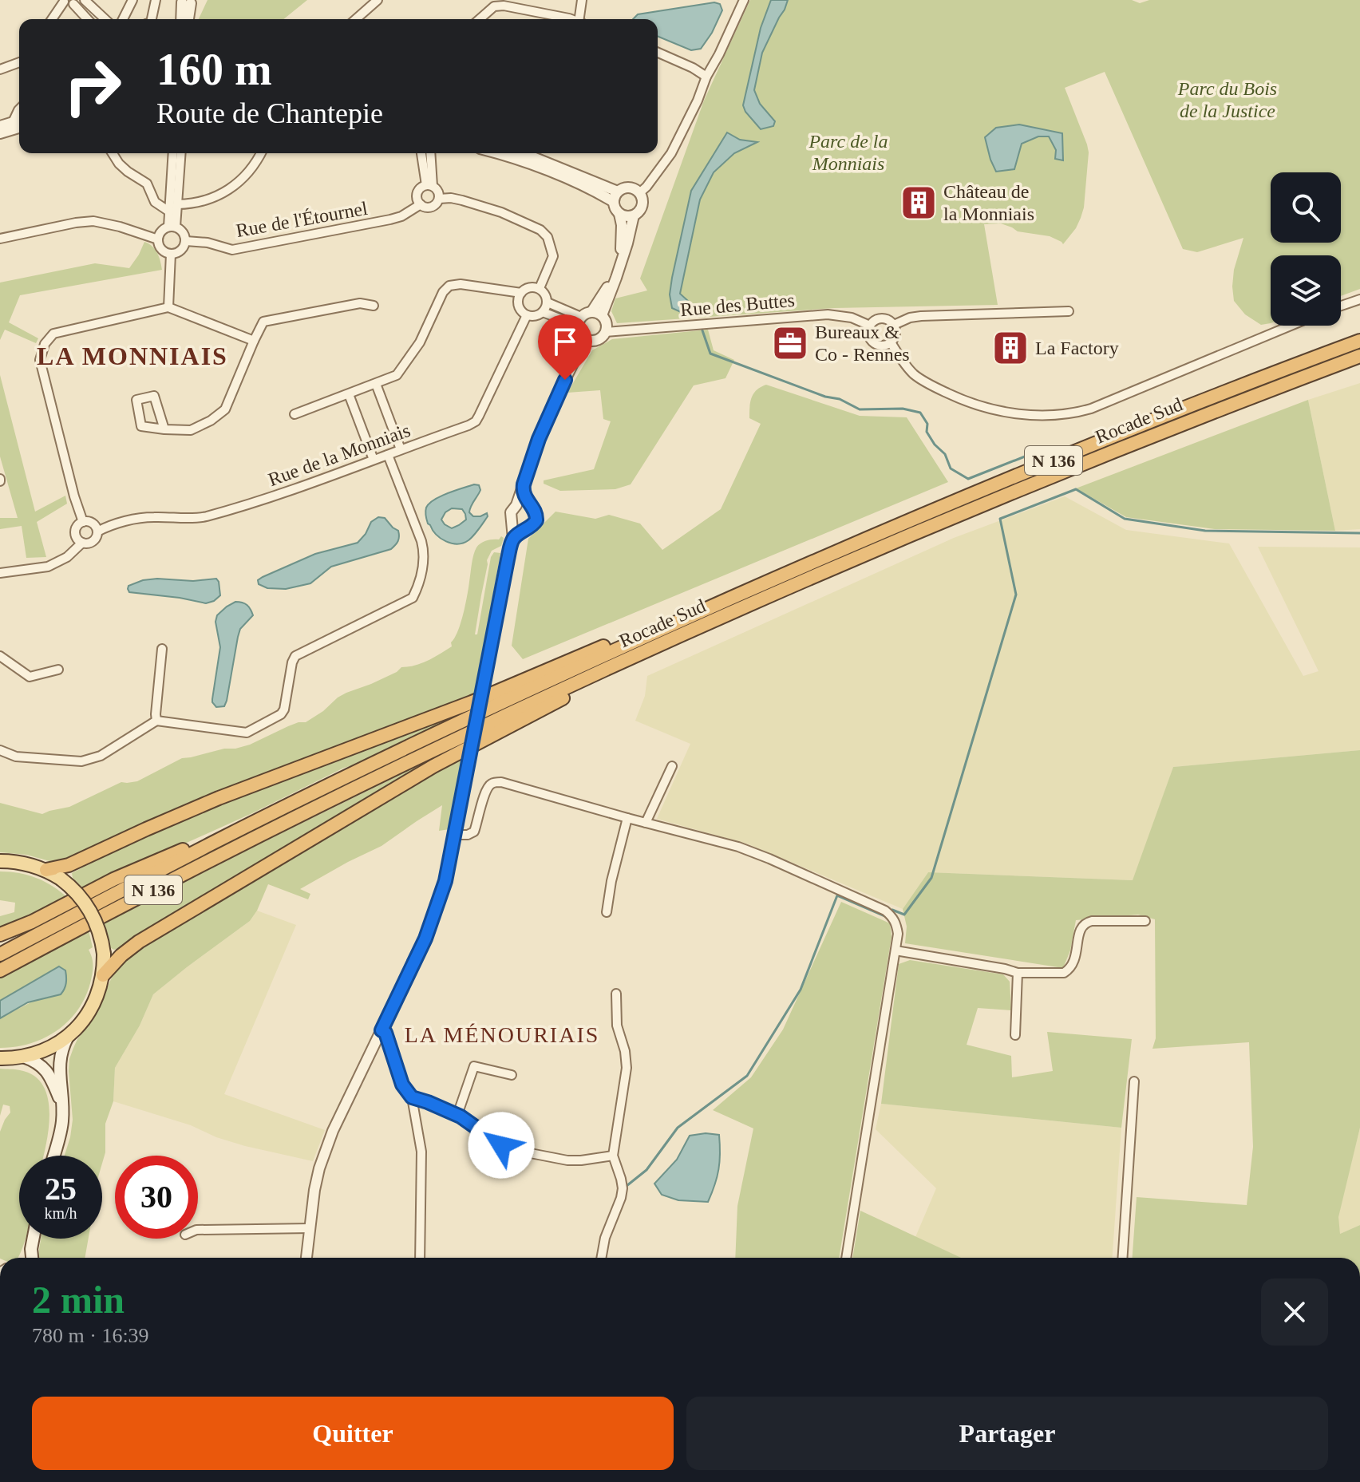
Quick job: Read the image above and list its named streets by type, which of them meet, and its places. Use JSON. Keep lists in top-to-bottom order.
{
  "streets": {
    "highway": ["Rocade Sud", "N 136"],
    "street": ["Rue de l'Étournel", "Rue des Buttes", "Rue de la Monniais"]
  },
  "districts": ["LA MONNIAIS", "LA MÉNOURIAIS"],
  "parks": ["Parc du Bois de la Justice", "Parc de la Monniais"],
  "places": {
    "building": ["Château de la Monniais", "La Factory"],
    "office": ["Bureaux & Co - Rennes"]
  },
  "page": {
    "turn": ["160 m", "Route de Chantepie"],
    "speed": "25 km/h",
    "limit": "30",
    "heading": ["2 min", "780 m · 16:39"],
    "buttons": ["Quitter", "Partager"]
  }
}
